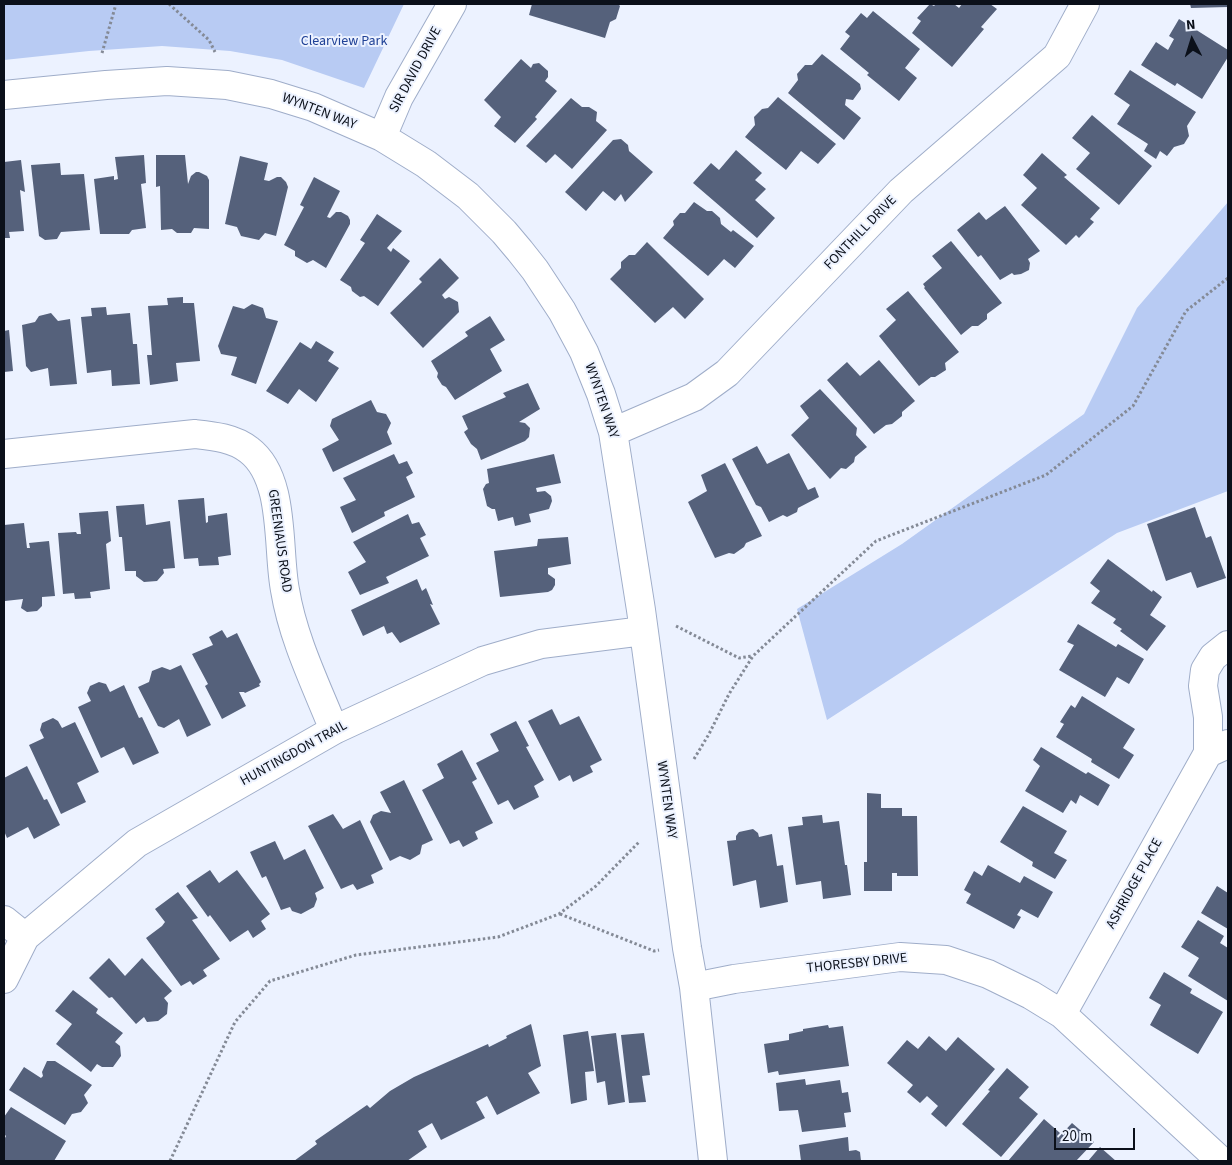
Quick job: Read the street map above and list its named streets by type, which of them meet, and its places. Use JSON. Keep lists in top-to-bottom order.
{
  "streets": {
    "street": [
      "SIR DAVID DRIVE",
      "WYNTEN WAY",
      "FONTHILL DRIVE",
      "GREENIAUS ROAD",
      "HUNTINGDON TRAIL",
      "ASHRIDGE PLACE",
      "THORESBY DRIVE"
    ]
  },
  "crossings": [
    ["SIR DAVID DRIVE", "WYNTEN WAY"],
    ["WYNTEN WAY", "FONTHILL DRIVE"],
    ["WYNTEN WAY", "HUNTINGDON TRAIL"],
    ["WYNTEN WAY", "THORESBY DRIVE"],
    ["GREENIAUS ROAD", "HUNTINGDON TRAIL"],
    ["ASHRIDGE PLACE", "THORESBY DRIVE"]
  ],
  "parks": ["Clearview Park"],
  "scale_bar": "20 m",
  "north": "top"
}
